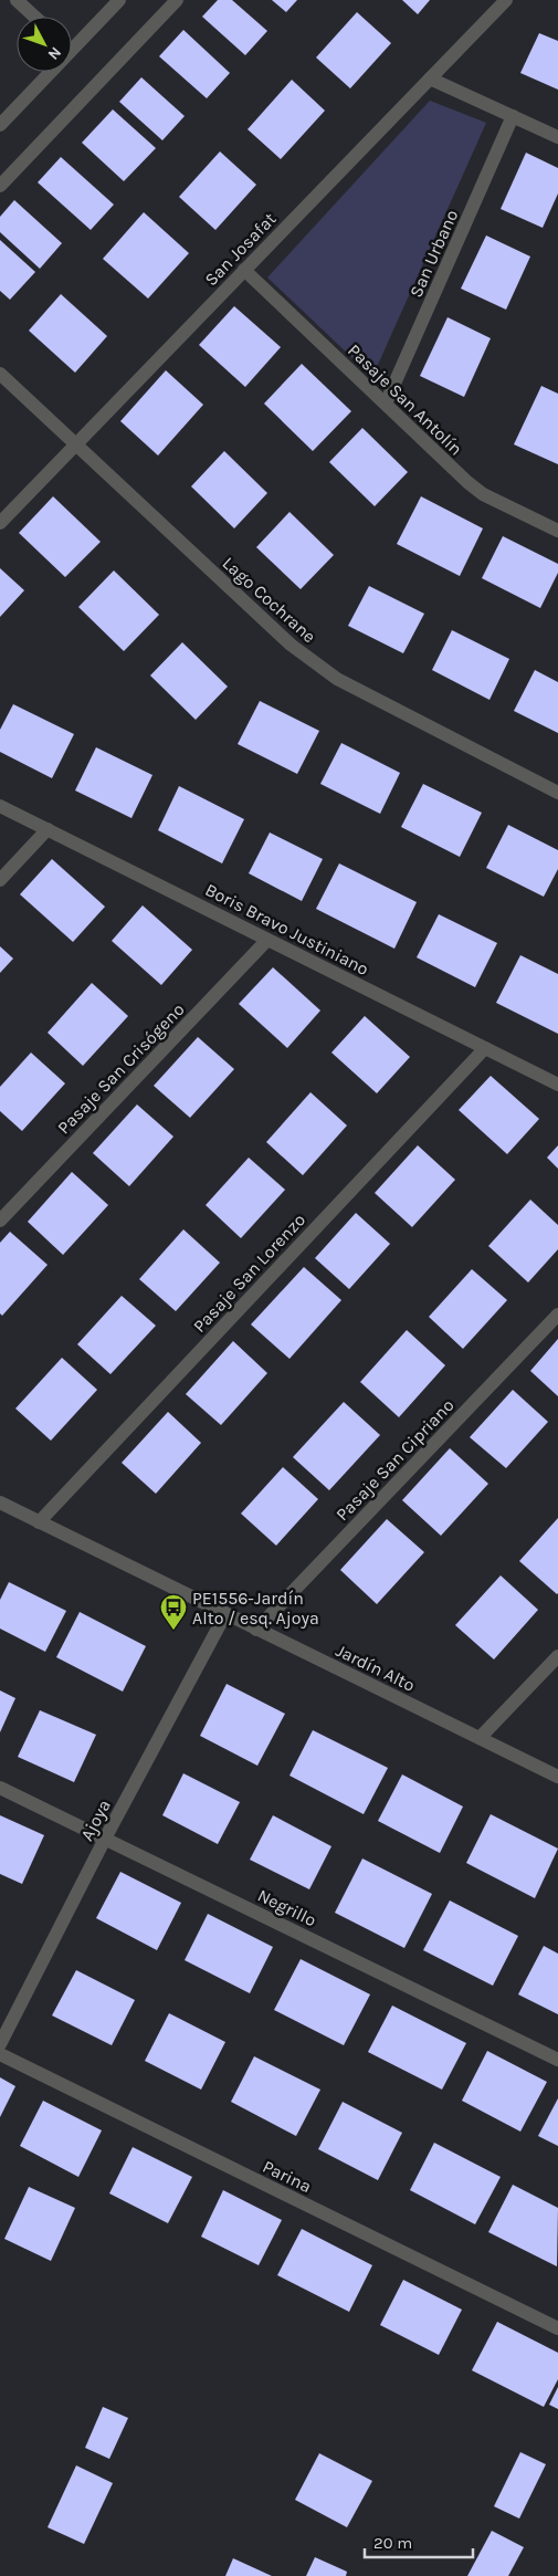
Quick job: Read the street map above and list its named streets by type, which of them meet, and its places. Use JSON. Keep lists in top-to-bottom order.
{
  "streets": {
    "street": [
      "San Josafat",
      "San Urbano",
      "Pasaje San Antolín",
      "Lago Cochrane",
      "Boris Bravo Justiniano",
      "Pasaje San Crisógeno",
      "Pasaje San Lorenzo",
      "Pasaje San Cipriano",
      "Jardín Alto",
      "Ajoya",
      "Negrillo",
      "Parina"
    ]
  },
  "crossings": [
    ["San Josafat", "Pasaje San Antolín"],
    ["San Josafat", "Lago Cochrane"],
    ["San Urbano", "Pasaje San Antolín"],
    ["Boris Bravo Justiniano", "Pasaje San Crisógeno"],
    ["Boris Bravo Justiniano", "Pasaje San Lorenzo"],
    ["Pasaje San Lorenzo", "Jardín Alto"],
    ["Pasaje San Cipriano", "Jardín Alto"],
    ["Jardín Alto", "Ajoya"],
    ["Ajoya", "Negrillo"]
  ],
  "places": {
    "bus stop": ["PE1556-Jardín Alto / esq. Ajoya"]
  },
  "scale_bar": "20 m",
  "north": "bottom right"
}
